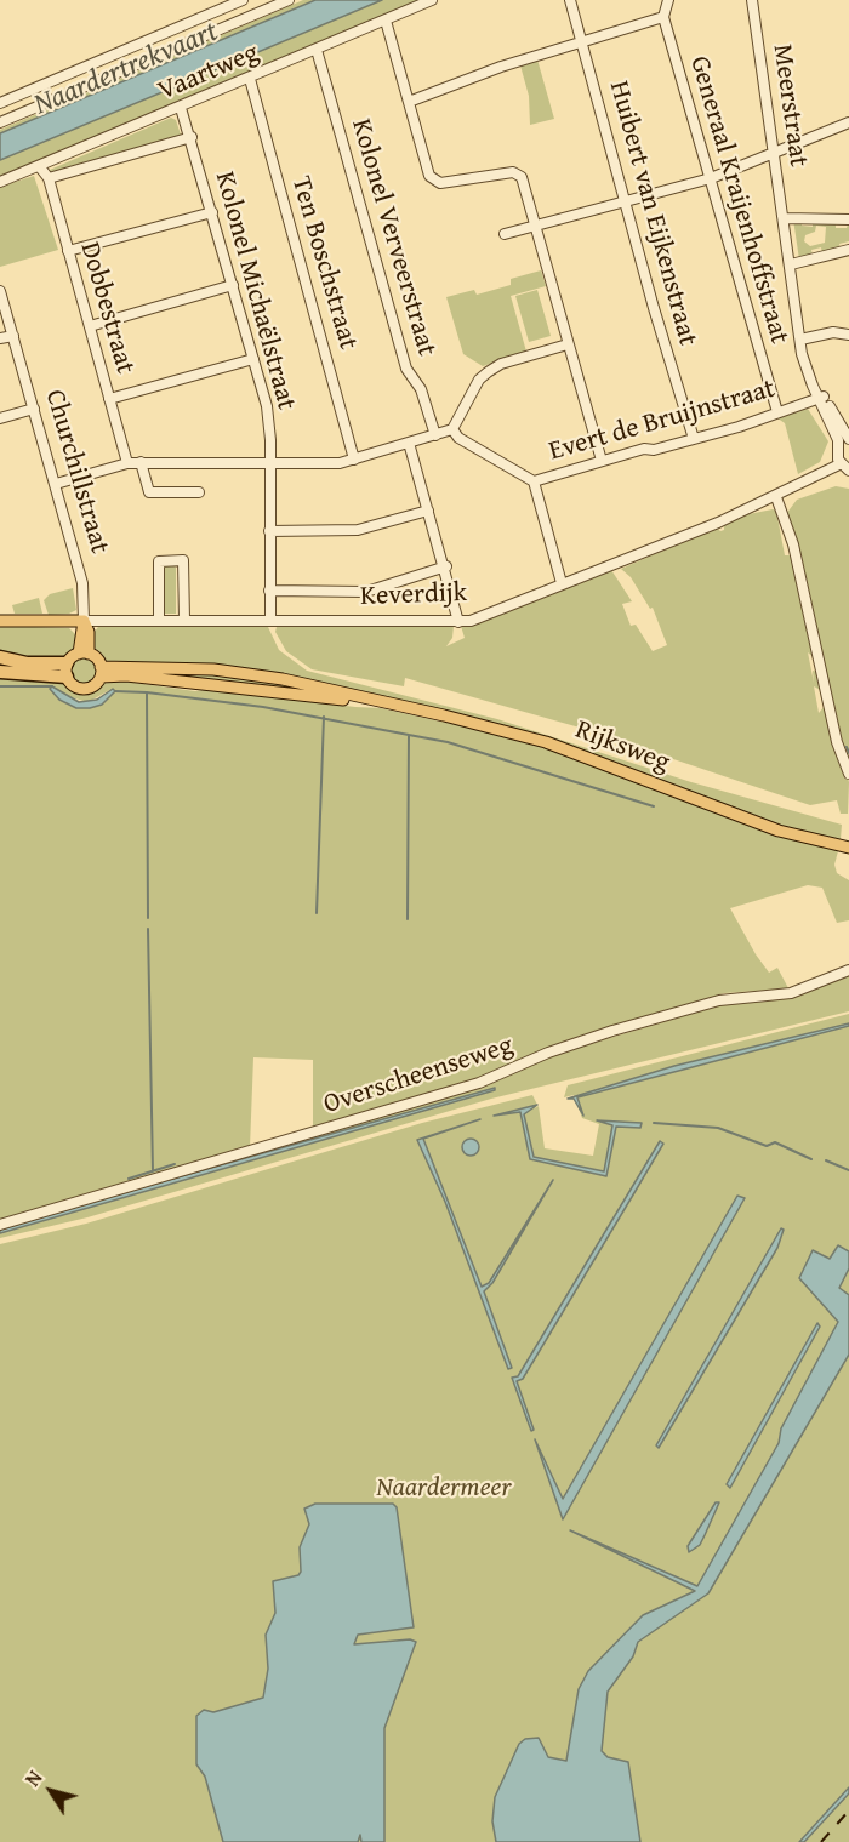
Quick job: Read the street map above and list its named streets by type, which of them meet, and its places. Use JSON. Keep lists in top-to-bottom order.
{
  "streets": {
    "main road": ["Churchillstraat", "Keverdijk", "Rijksweg"],
    "street": [
      "Vaartweg",
      "Meerstraat",
      "Generaal Kraijenhoffstraat",
      "Huibert van Eijkenstraat",
      "Kolonel Verveerstraat",
      "Ten Boschstraat",
      "Kolonel Michaëlstraat",
      "Dobbestraat",
      "Evert de Bruijnstraat",
      "Overscheenseweg"
    ]
  },
  "crossings": [
    ["Vaartweg", "Kolonel Verveerstraat"],
    ["Vaartweg", "Ten Boschstraat"],
    ["Vaartweg", "Kolonel Michaëlstraat"],
    ["Vaartweg", "Dobbestraat"],
    ["Meerstraat", "Evert de Bruijnstraat"],
    ["Generaal Kraijenhoffstraat", "Evert de Bruijnstraat"],
    ["Huibert van Eijkenstraat", "Evert de Bruijnstraat"],
    ["Kolonel Michaëlstraat", "Keverdijk"],
    ["Churchillstraat", "Keverdijk"]
  ],
  "water": ["Naardertrekvaart"],
  "parks": ["Naardermeer"],
  "north": "top left"
}
